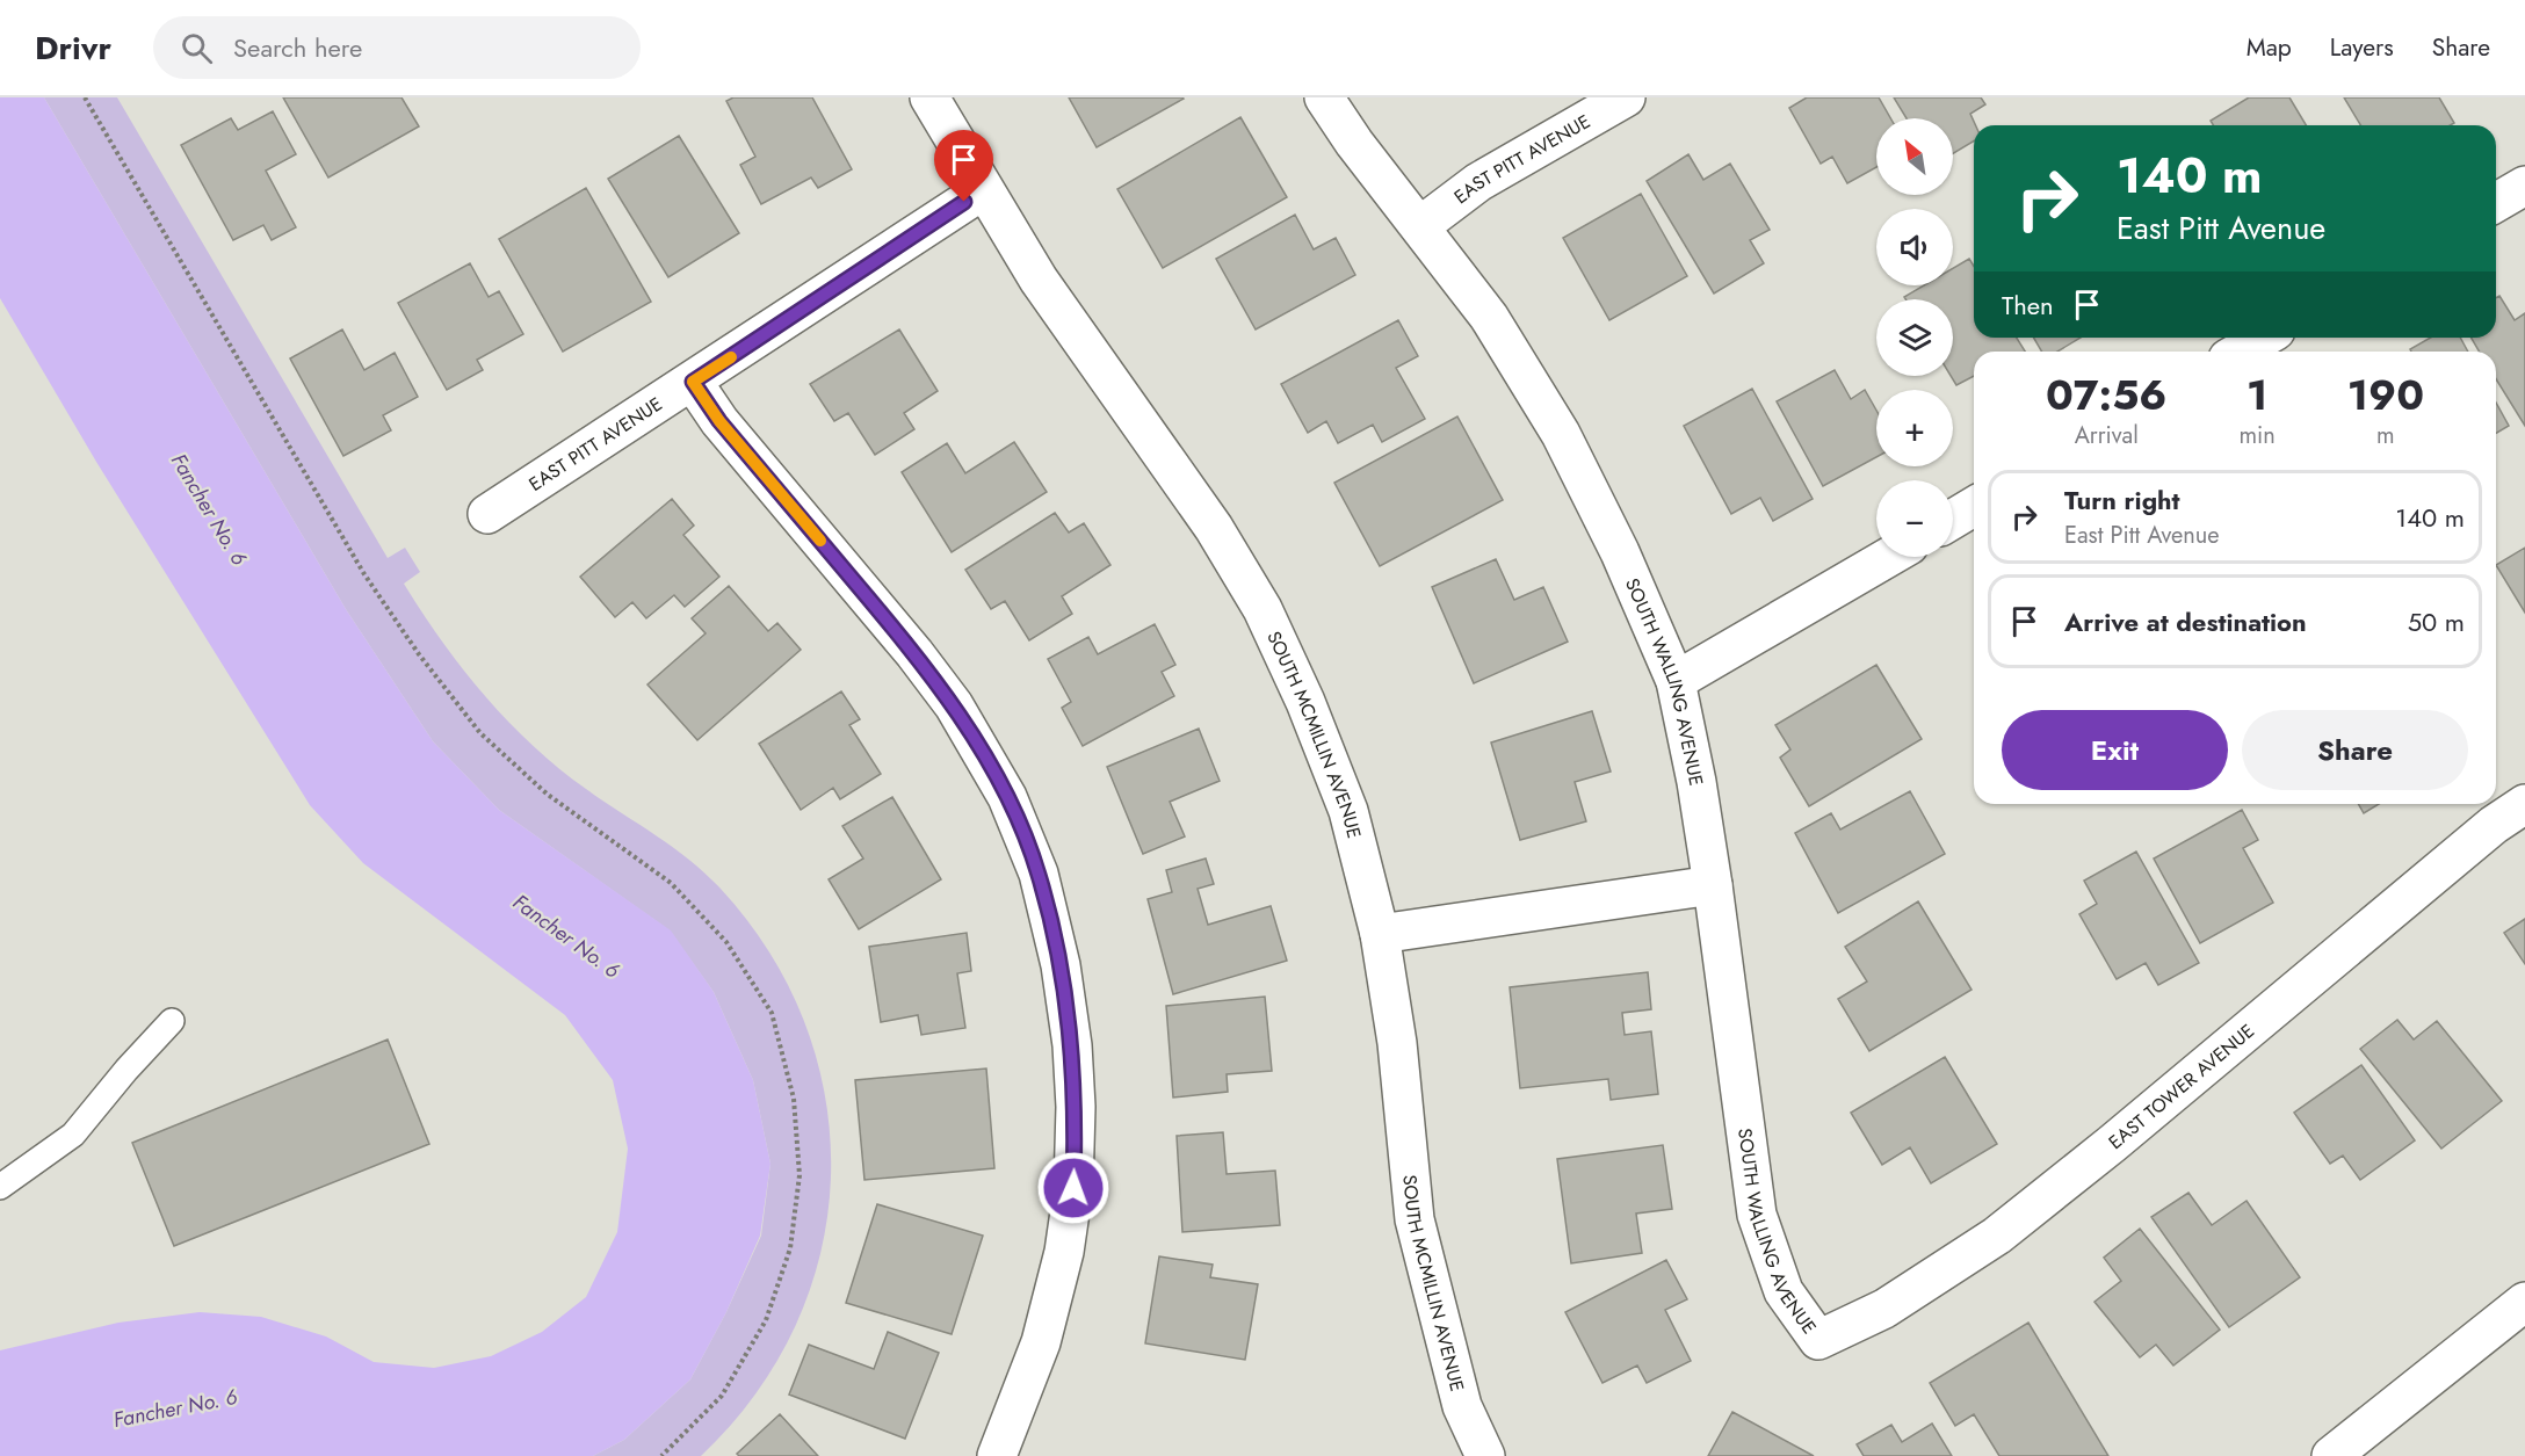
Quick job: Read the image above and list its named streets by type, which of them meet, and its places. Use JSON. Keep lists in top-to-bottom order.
{
  "streets": {
    "street": [
      "EAST PITT AVENUE",
      "SOUTH WALLING AVENUE",
      "SOUTH MCMILLIN AVENUE",
      "EAST TOWER AVENUE"
    ]
  },
  "crossings": [
    ["EAST PITT AVENUE", "SOUTH WALLING AVENUE"],
    ["EAST PITT AVENUE", "SOUTH MCMILLIN AVENUE"],
    ["SOUTH WALLING AVENUE", "EAST TOWER AVENUE"]
  ],
  "water": ["Fancher No. 6"],
  "north": "top left",
  "page": {
    "header": "Drivr",
    "search": "Search here",
    "nav": ["Map", "Layers", "Share"],
    "map_buttons": ["+", "−"],
    "turn": ["140 m", "East Pitt Avenue"],
    "then": "Then",
    "eta": [
      "07:56",
      "Arrival",
      "1",
      "min",
      "190",
      "m"
    ],
    "list": [
      {
        "name": "Turn right",
        "note": "East Pitt Avenue",
        "value": "140 m"
      },
      {
        "name": "Arrive at destination",
        "value": "50 m"
      }
    ],
    "buttons": ["Exit", "Share"]
  }
}
